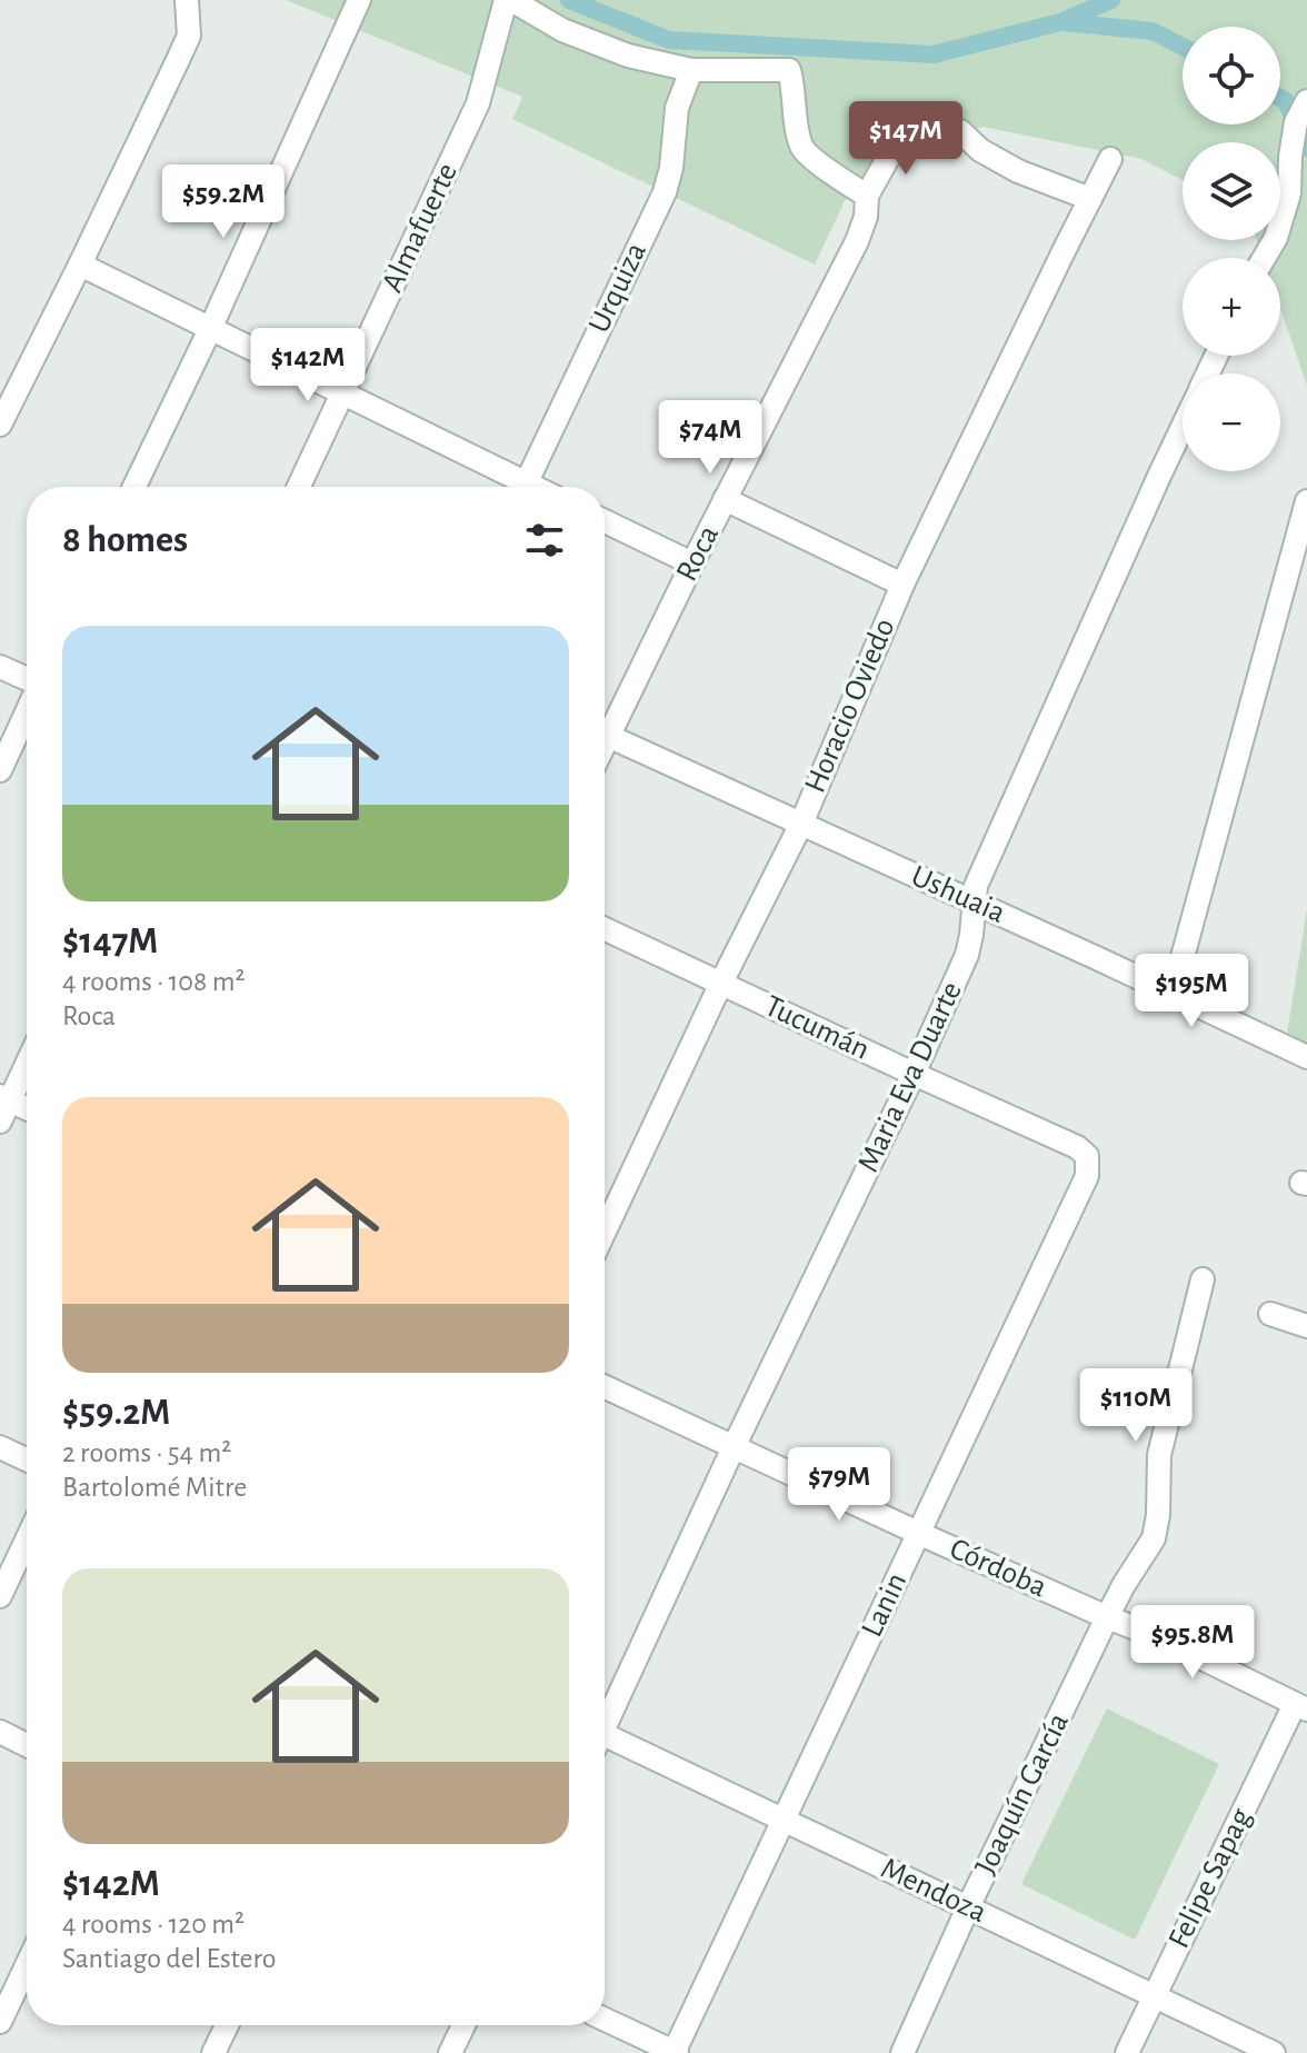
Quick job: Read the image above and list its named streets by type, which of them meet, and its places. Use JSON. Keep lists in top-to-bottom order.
{
  "streets": {
    "street": [
      "Almafuerte",
      "Urquiza",
      "Roca",
      "Horacio Oviedo",
      "Ushuaia",
      "Tucumán",
      "Maria Eva Duarte",
      "Córdoba",
      "Lanin",
      "Joaquín García",
      "Felipe Sapag",
      "Mendoza"
    ]
  },
  "crossings": [
    ["Roca", "Horacio Oviedo"],
    ["Roca", "Ushuaia"],
    ["Horacio Oviedo", "Ushuaia"],
    ["Horacio Oviedo", "Tucumán"],
    ["Ushuaia", "Maria Eva Duarte"],
    ["Tucumán", "Maria Eva Duarte"],
    ["Tucumán", "Lanin"],
    ["Maria Eva Duarte", "Córdoba"],
    ["Córdoba", "Lanin"],
    ["Córdoba", "Joaquín García"],
    ["Córdoba", "Felipe Sapag"],
    ["Lanin", "Mendoza"],
    ["Joaquín García", "Mendoza"],
    ["Felipe Sapag", "Mendoza"]
  ],
  "page": {
    "map_buttons": ["+", "−"],
    "price": [
      "$147M",
      "$59.2M",
      "$142M",
      "$74M",
      "$195M",
      "$110M",
      "$79M",
      "$95.8M"
    ],
    "heading": "8 homes",
    "list": [
      {
        "name": "$147M",
        "note": "4 rooms · 108 m² · Roca"
      },
      {
        "name": "$59.2M",
        "note": "2 rooms · 54 m² · Bartolomé Mitre"
      },
      {
        "name": "$142M",
        "note": "4 rooms · 120 m² · Santiago del Estero"
      }
    ]
  }
}
